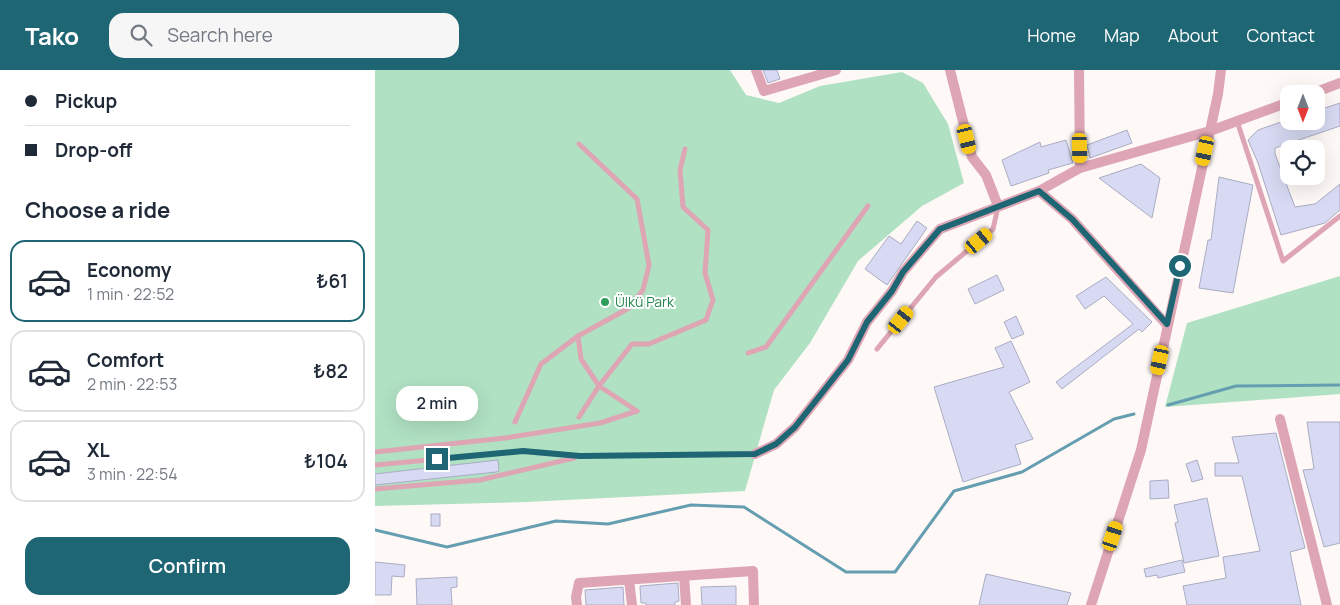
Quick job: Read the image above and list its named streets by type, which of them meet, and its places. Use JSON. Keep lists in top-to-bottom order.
{
  "places": ["Ülkü Park"],
  "north": "bottom",
  "page": {
    "header": "Tako",
    "search": "Search here",
    "nav": [
      "Home",
      "Map",
      "About",
      "Contact"
    ],
    "banner": ["Pickup", "Drop-off"],
    "heading": "Choose a ride",
    "list": [
      {
        "name": "Economy",
        "note": "1 min · 22:52",
        "value": "₺61"
      },
      {
        "name": "Comfort",
        "note": "2 min · 22:53",
        "value": "₺82"
      },
      {
        "name": "XL",
        "note": "3 min · 22:54",
        "value": "₺104"
      }
    ],
    "bubble": "2 min",
    "buttons": "Confirm"
  }
}
